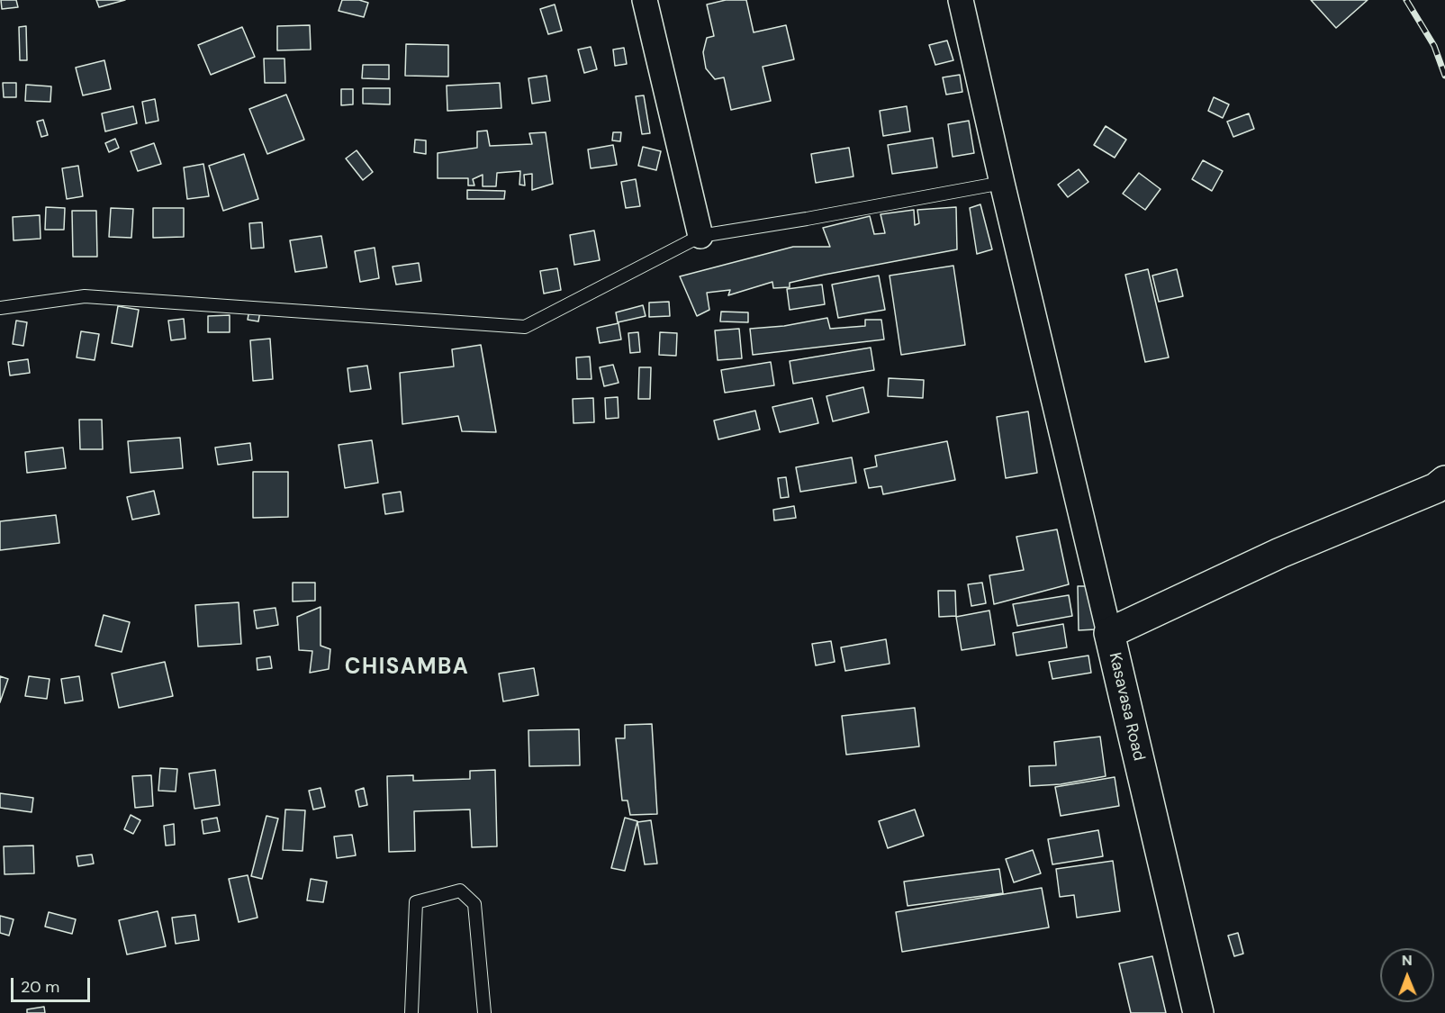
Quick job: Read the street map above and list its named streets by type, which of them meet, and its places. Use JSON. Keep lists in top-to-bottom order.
{
  "streets": {
    "street": ["Kasavasa Road"]
  },
  "districts": ["CHISAMBA"],
  "scale_bar": "20 m",
  "north": "top"
}
